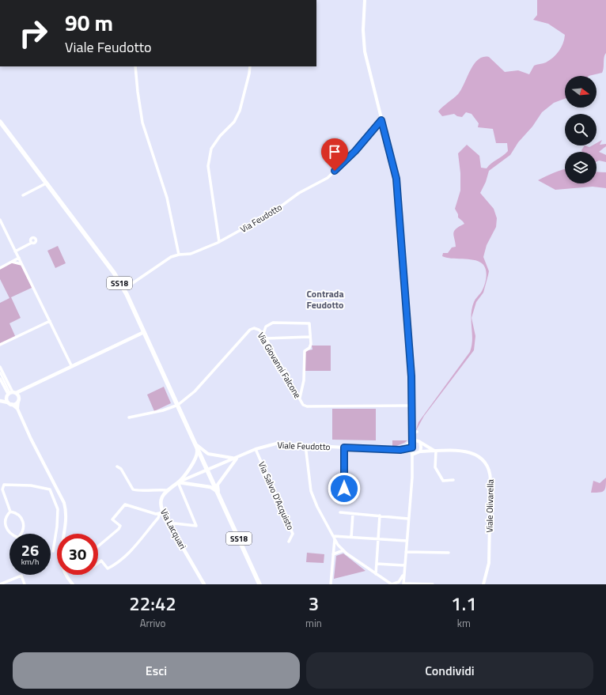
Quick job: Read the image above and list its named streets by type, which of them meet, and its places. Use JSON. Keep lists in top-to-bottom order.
{
  "streets": {
    "main road": ["SS18", "Via Lacquari"],
    "street": [
      "Via Feudotto",
      "Via Giovanni Falcone",
      "Viale Feudotto",
      "Via Salvo D'Acquisto",
      "Viale Olivarella"
    ]
  },
  "crossings": [
    ["Via Feudotto", "SS18"],
    ["SS18", "Via Giovanni Falcone"],
    ["Viale Feudotto", "Via Salvo D'Acquisto"],
    ["Viale Feudotto", "Viale Olivarella"]
  ],
  "districts": ["Contrada Feudotto"],
  "north": "right",
  "page": {
    "turn": ["90 m", "Viale Feudotto"],
    "speed": "26 km/h",
    "limit": "30",
    "eta": [
      "22:42",
      "Arrivo",
      "3",
      "min",
      "1.1",
      "km"
    ],
    "buttons": ["Esci", "Condividi"]
  }
}
